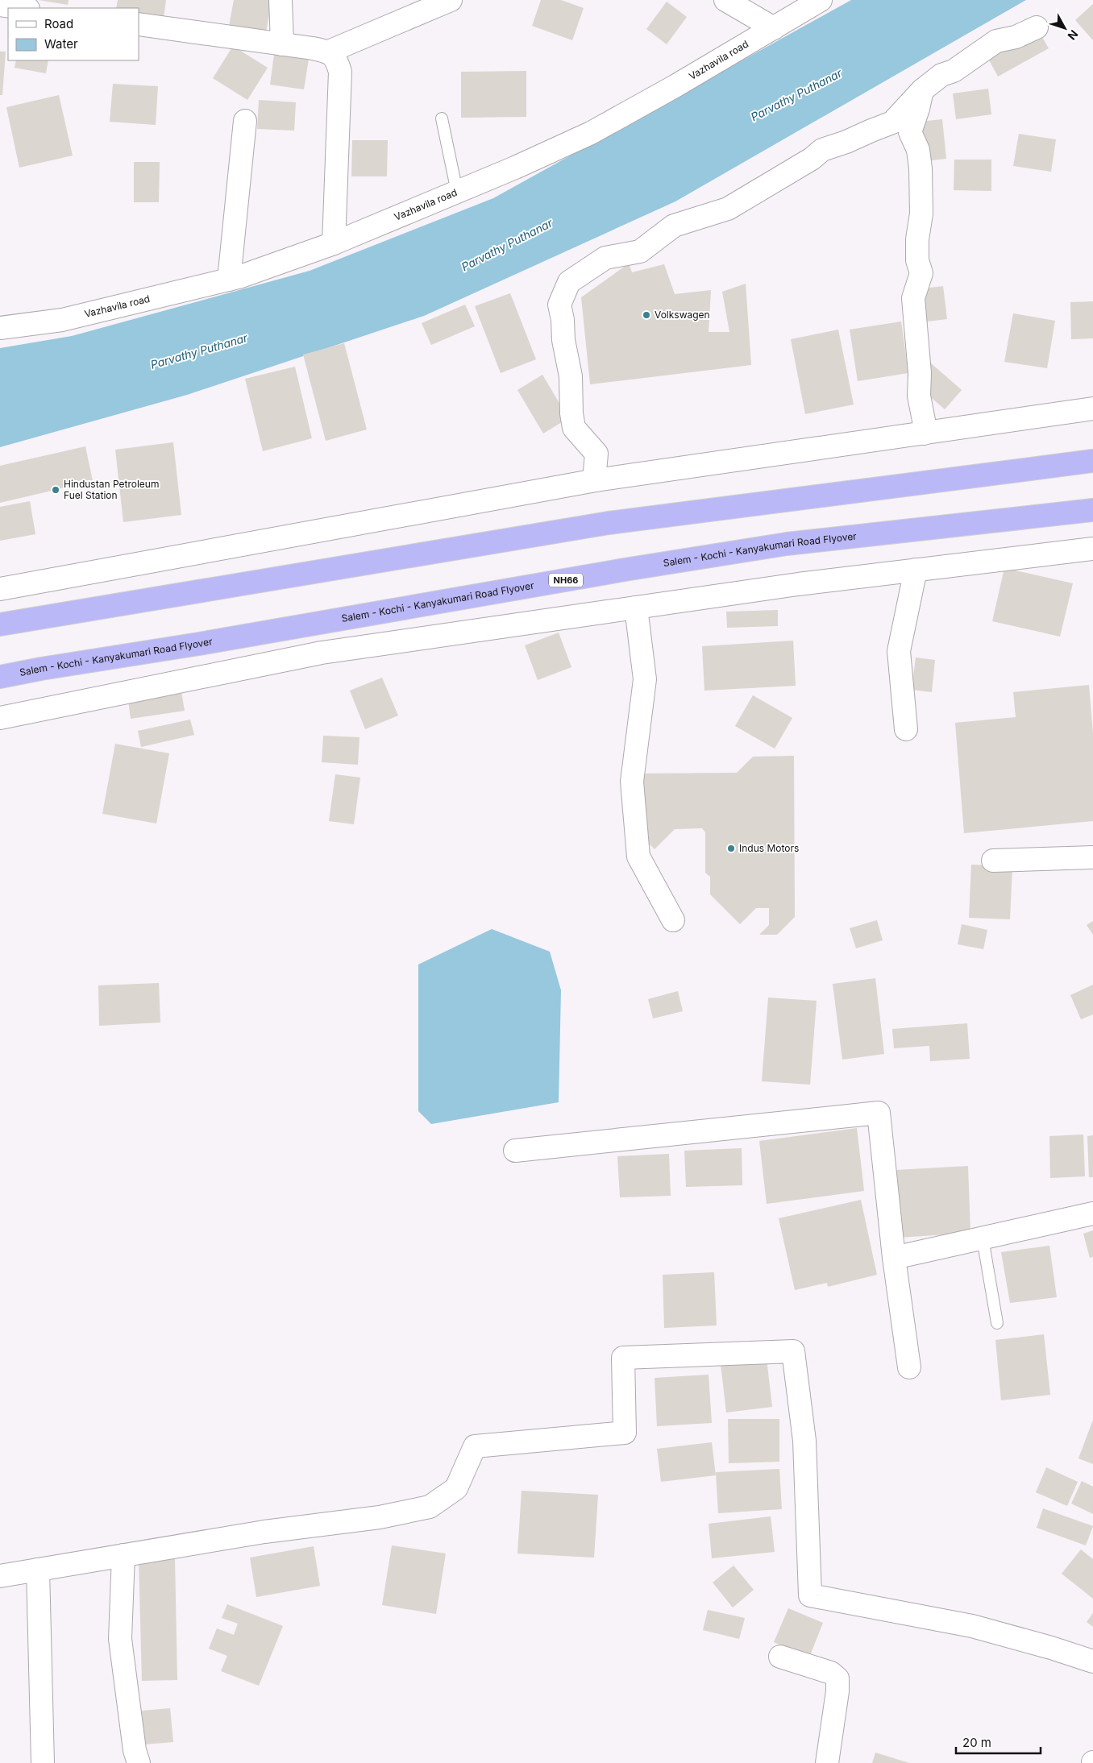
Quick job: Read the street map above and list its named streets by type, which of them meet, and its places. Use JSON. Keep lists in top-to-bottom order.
{
  "streets": {
    "highway": ["Salem - Kochi - Kanyakumari Road Flyover", "NH66"],
    "street": ["Vazhavila road"]
  },
  "water": ["Parvathy Puthanar"],
  "places": ["Volkswagen", "Hindustan Petroleum Fuel Station", "Indus Motors"],
  "legend": ["Road", "Water"],
  "scale_bar": "20 m",
  "north": "bottom right"
}
